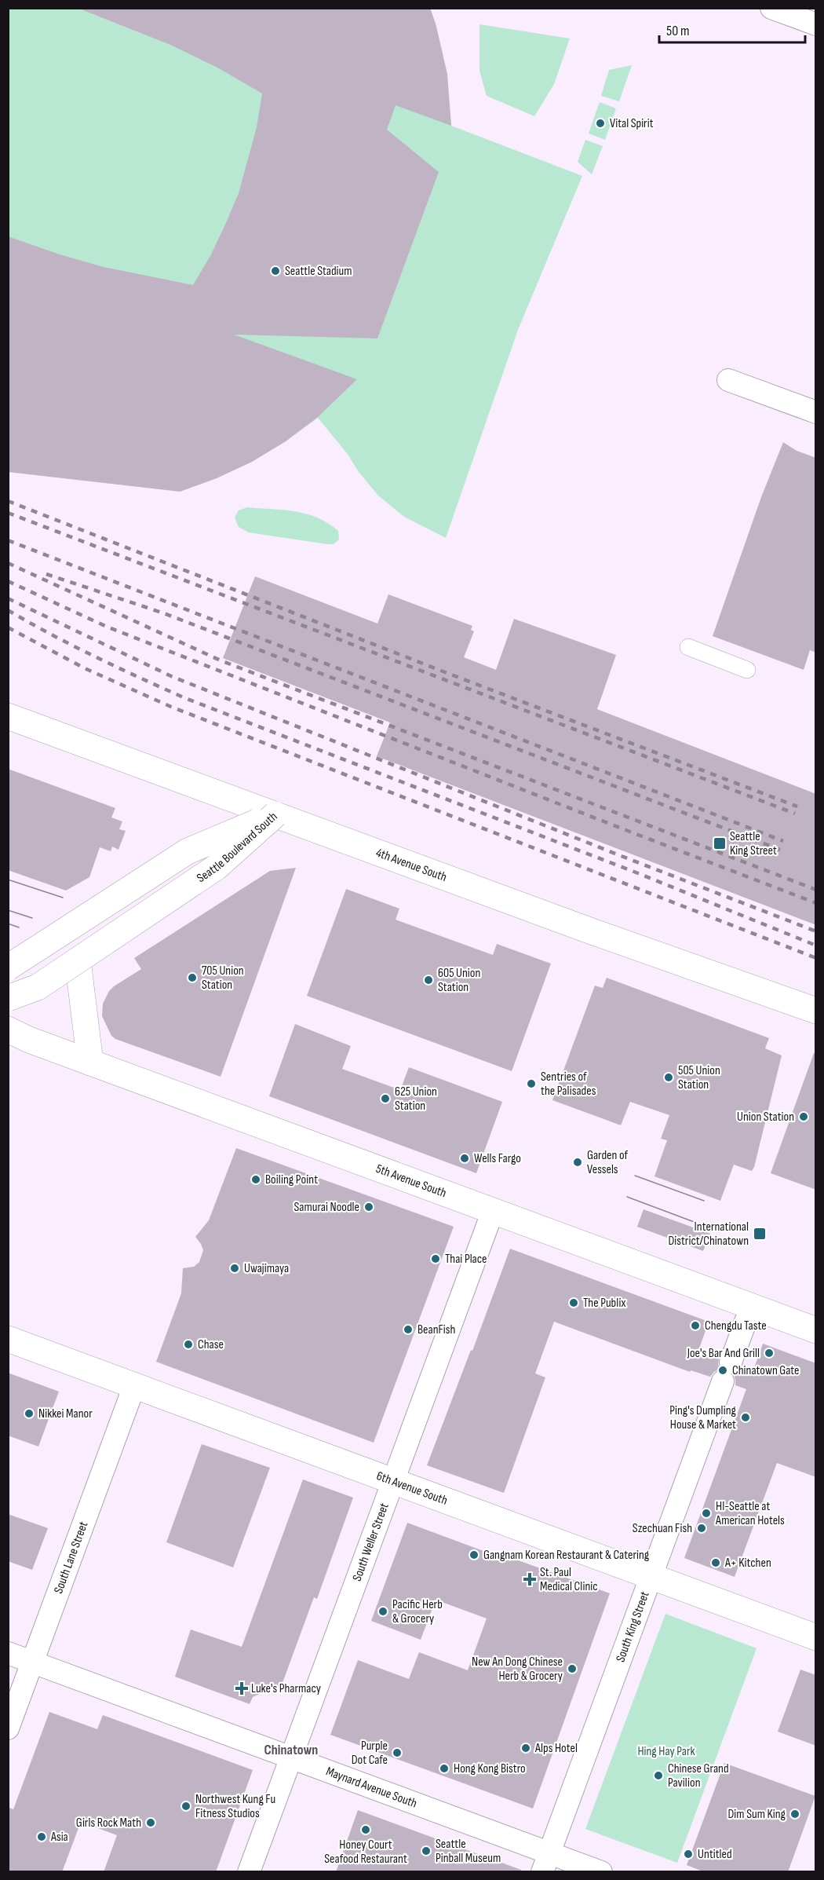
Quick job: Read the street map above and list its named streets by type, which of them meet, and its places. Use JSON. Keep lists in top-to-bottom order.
{
  "streets": {
    "main road": [
      "Seattle Boulevard South",
      "4th Avenue South",
      "5th Avenue South",
      "6th Avenue South"
    ],
    "street": [
      "South Weller Street",
      "South Lane Street",
      "South King Street",
      "Maynard Avenue South"
    ]
  },
  "crossings": [
    ["Seattle Boulevard South", "4th Avenue South"],
    ["5th Avenue South", "South Weller Street"],
    ["5th Avenue South", "South King Street"],
    ["6th Avenue South", "South Weller Street"],
    ["6th Avenue South", "South Lane Street"],
    ["6th Avenue South", "South King Street"],
    ["South Weller Street", "Maynard Avenue South"],
    ["South Lane Street", "Maynard Avenue South"],
    ["South King Street", "Maynard Avenue South"]
  ],
  "districts": ["Chinatown"],
  "parks": ["Hing Hay Park"],
  "places": {
    "other": [
      "Vital Spirit",
      "Seattle Stadium",
      "705 Union Station",
      "605 Union Station",
      "505 Union Station",
      "Sentries of the Palisades",
      "625 Union Station",
      "Union Station",
      "Wells Fargo",
      "Garden of Vessels",
      "Boiling Point",
      "Samurai Noodle",
      "Thai Place",
      "Uwajimaya",
      "The Publix",
      "Chengdu Taste",
      "BeanFish",
      "Chase",
      "Joe's Bar And Grill",
      "Chinatown Gate",
      "Nikkei Manor",
      "Ping's Dumpling House & Market",
      "HI-Seattle at American Hotels",
      "Szechuan Fish",
      "Gangnam Korean Restaurant & Catering",
      "A+ Kitchen",
      "Pacific Herb & Grocery",
      "New An Dong Chinese Herb & Grocery",
      "Alps Hotel",
      "Purple Dot Cafe",
      "Hong Kong Bistro",
      "Chinese Grand Pavilion",
      "Northwest Kung Fu Fitness Studios",
      "Dim Sum King",
      "Girls Rock Math",
      "Honey Court Seafood Restaurant",
      "Asia",
      "Seattle Pinball Museum",
      "Untitled"
    ],
    "transit": ["Seattle King Street", "International District/Chinatown"],
    "health": ["St. Paul Medical Clinic", "Luke's Pharmacy"]
  },
  "scale_bar": "50 m"
}
